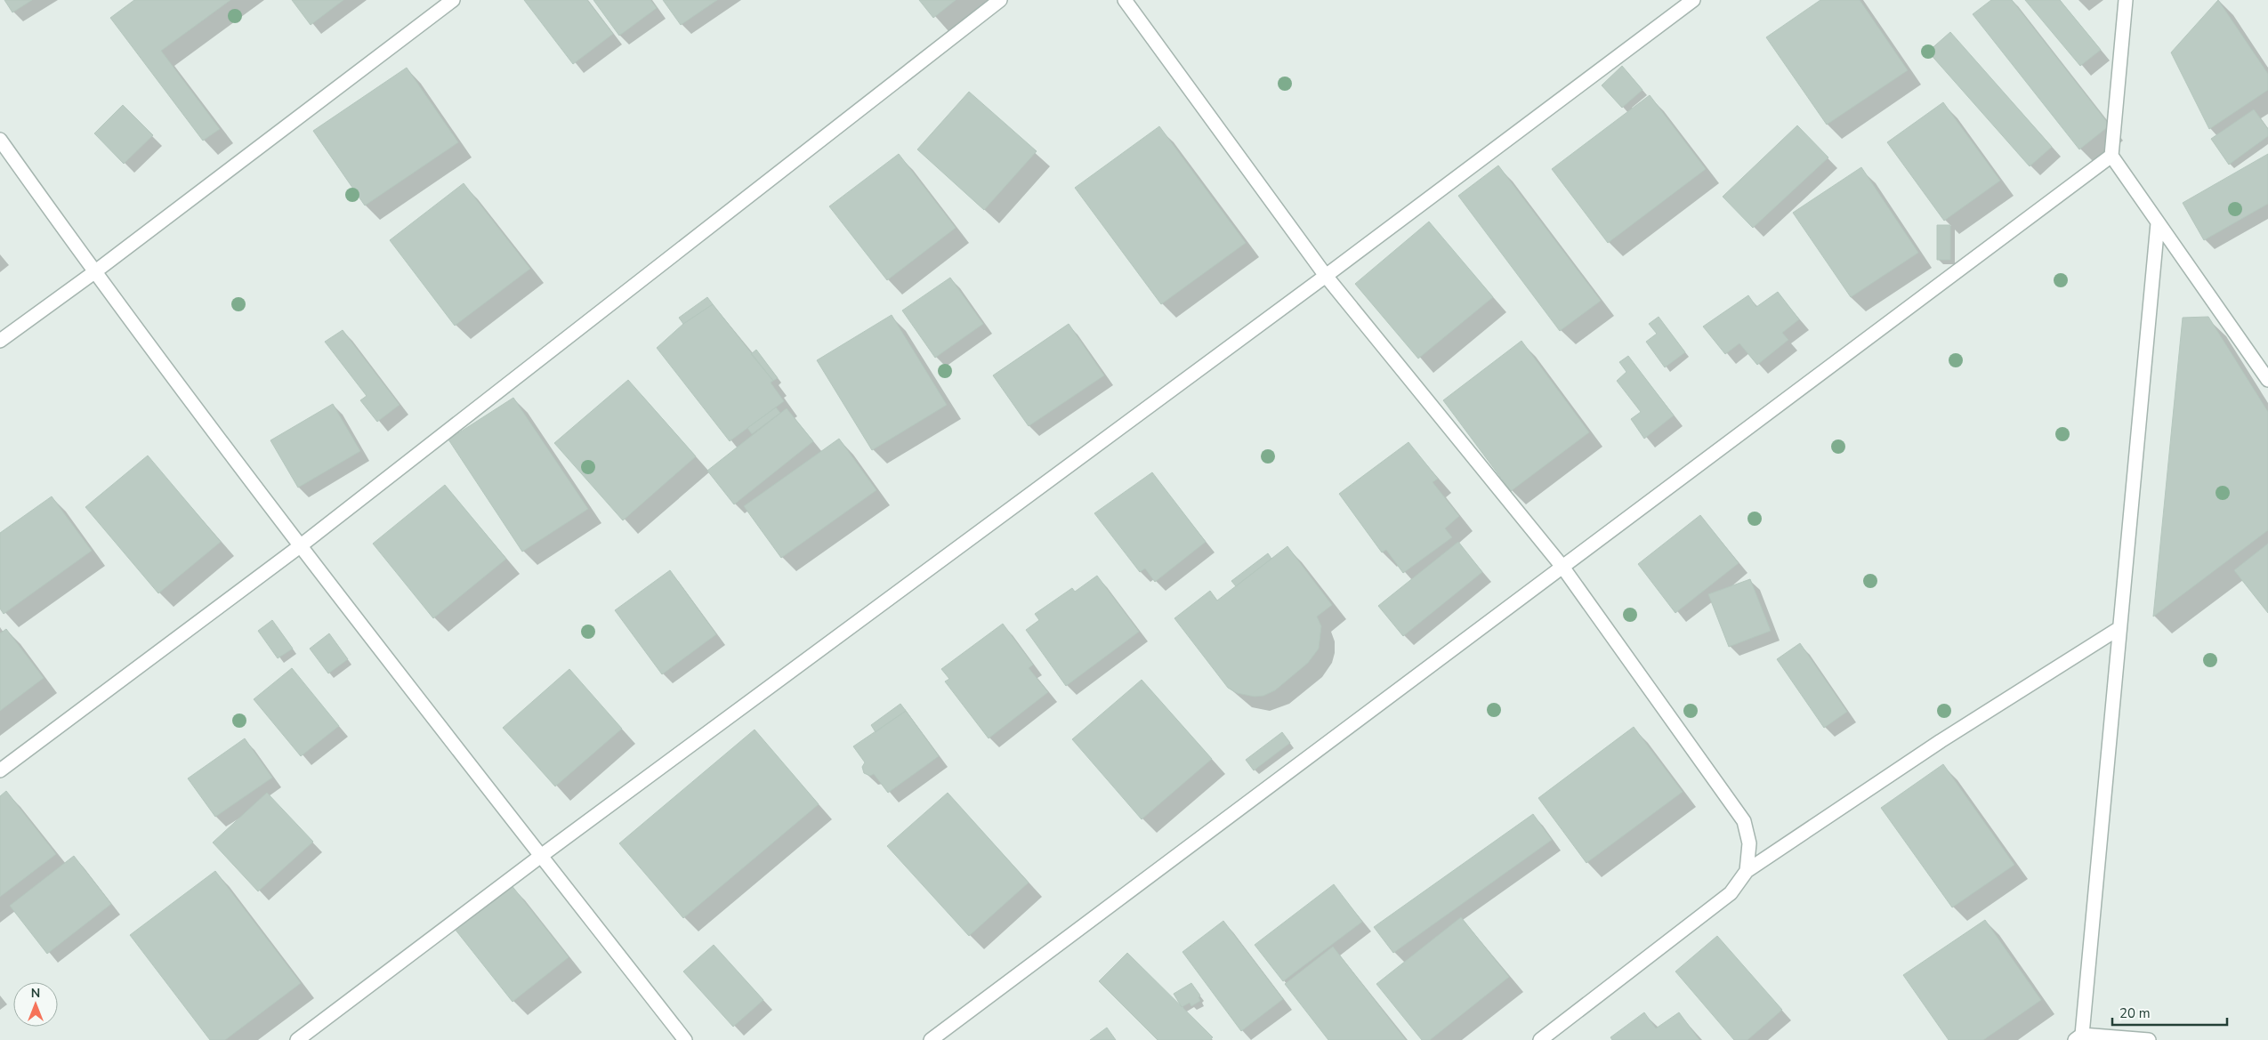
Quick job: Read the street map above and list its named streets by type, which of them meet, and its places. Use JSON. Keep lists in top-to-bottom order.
{
  "scale_bar": "20 m",
  "north": "top"
}
